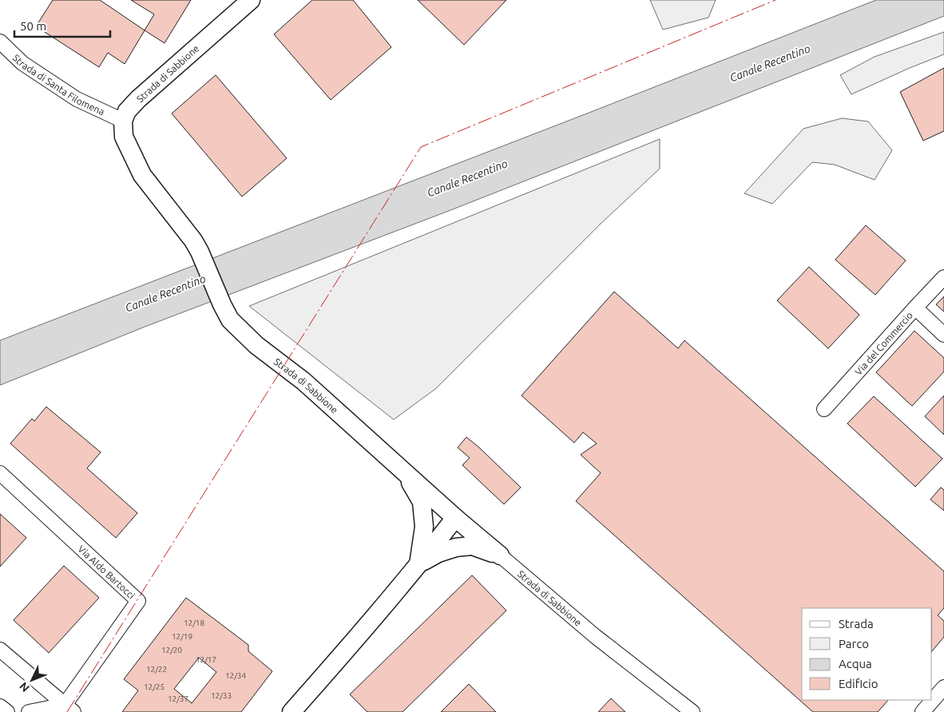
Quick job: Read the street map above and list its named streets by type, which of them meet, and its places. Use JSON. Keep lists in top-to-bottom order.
{
  "streets": {
    "main road": ["Strada di Sabbione"],
    "street": ["Strada di Santa Filomena", "Via del Commercio", "Via Aldo Bartocci"]
  },
  "crossings": [
    ["Strada di Sabbione", "Strada di Santa Filomena"]
  ],
  "water": ["Canale Recentino"],
  "house_numbers": [
    "12/18",
    "12/19",
    "12/20",
    "12/17",
    "12/22",
    "12/34",
    "12/25",
    "12/33",
    "12/37"
  ],
  "legend": [
    "Strada",
    "Parco",
    "Acqua",
    "Edificio"
  ],
  "scale_bar": "50 m",
  "north": "bottom left"
}
